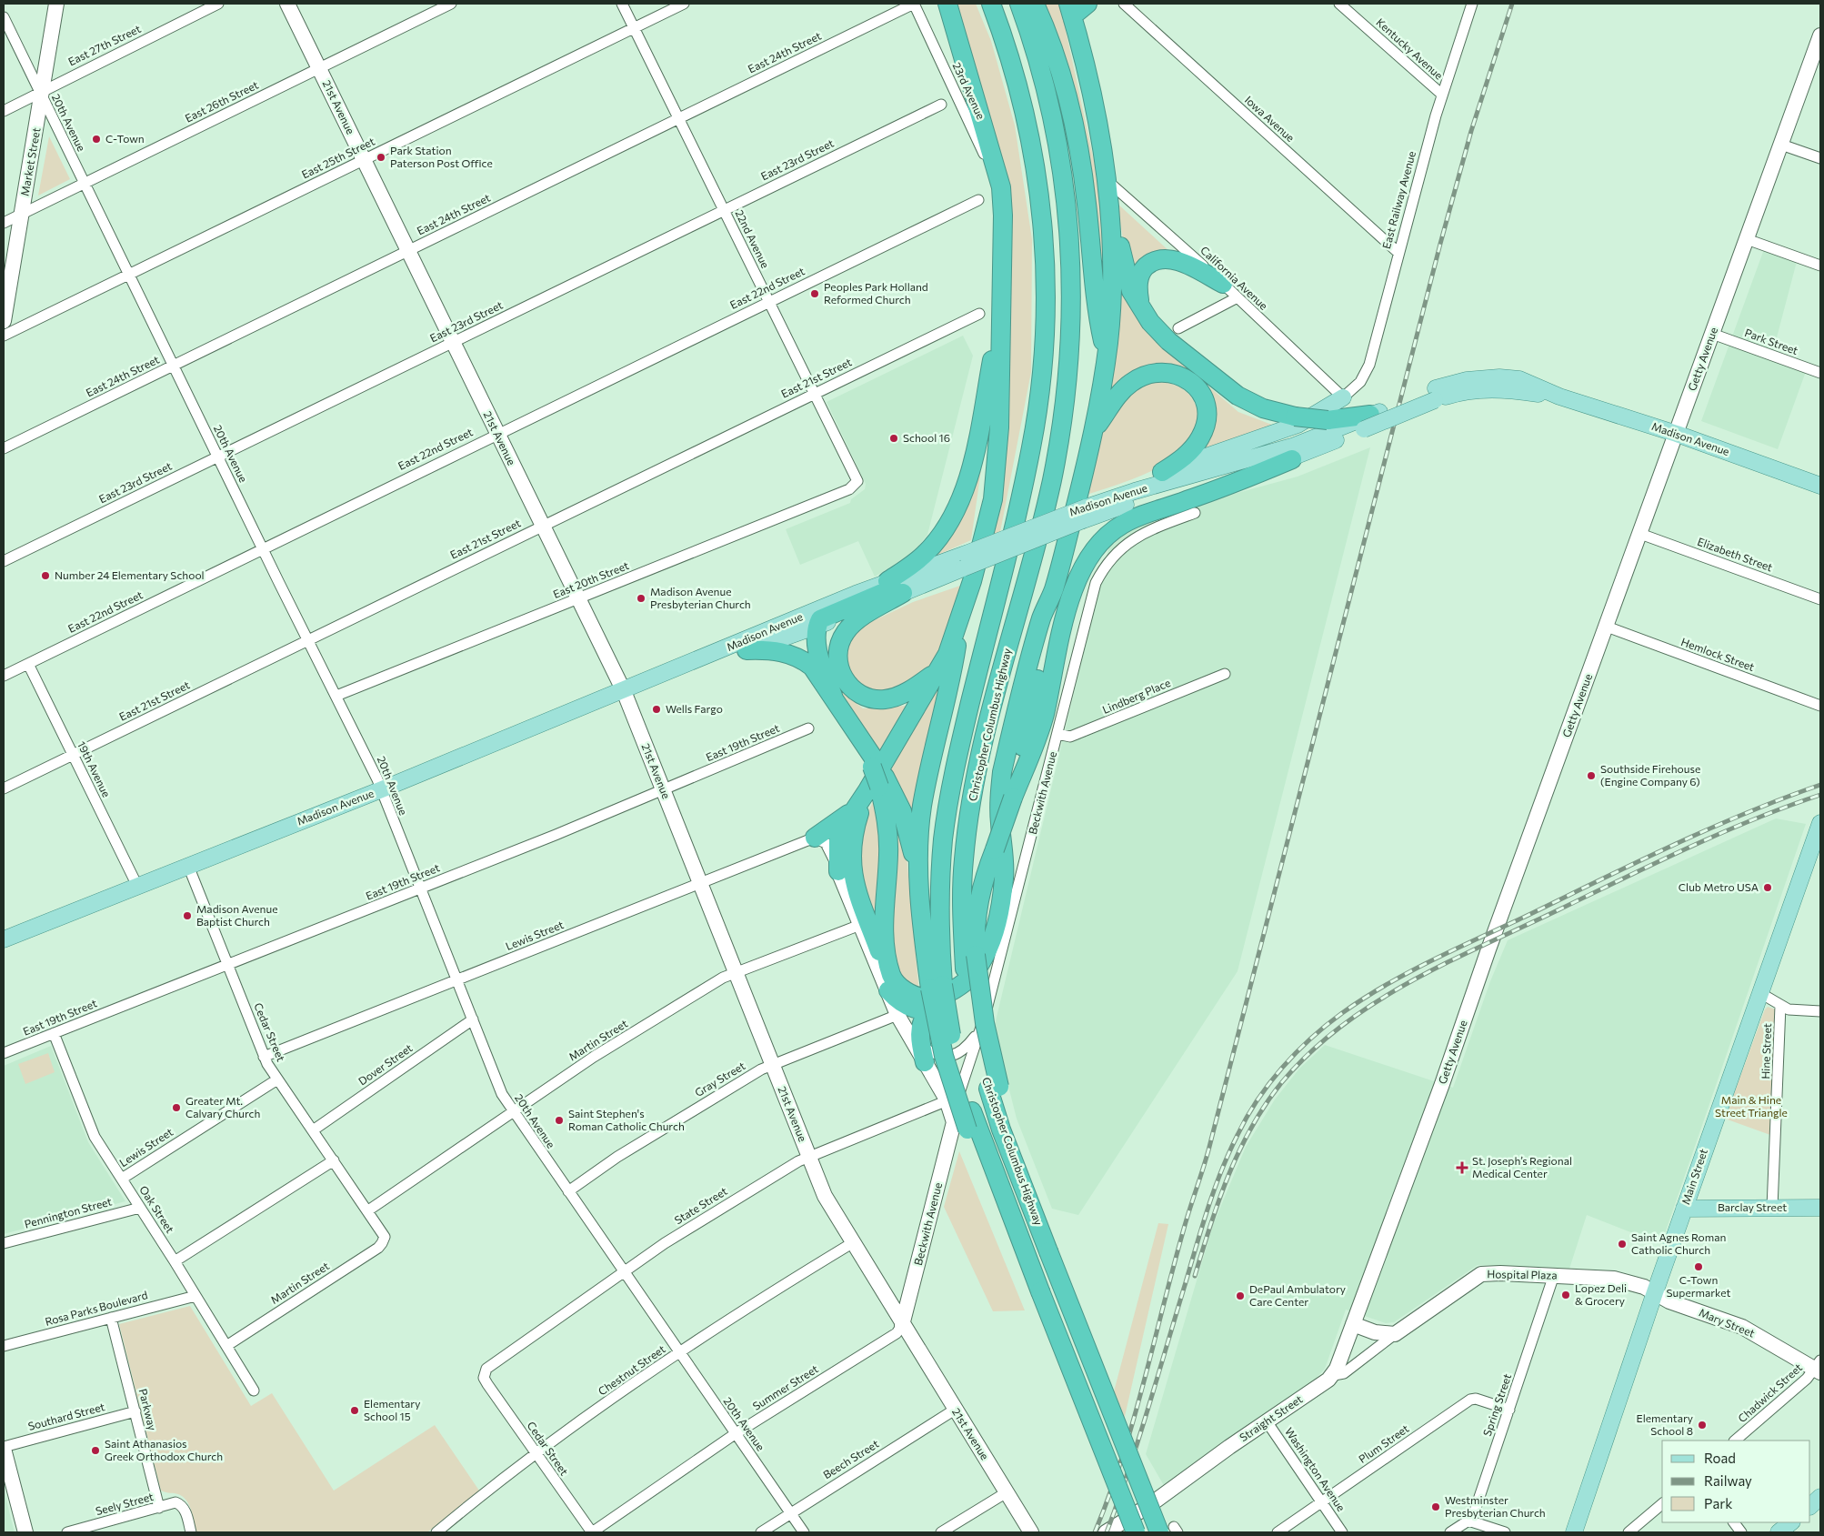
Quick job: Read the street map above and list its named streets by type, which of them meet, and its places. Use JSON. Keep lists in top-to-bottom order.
{
  "streets": {
    "highway": ["Christopher Columbus Highway"],
    "main road": ["Madison Avenue", "Main Street", "Barclay Street"],
    "street": [
      "East 27th Street",
      "Kentucky Avenue",
      "East 24th Street",
      "23rd Avenue",
      "East 26th Street",
      "21st Avenue",
      "Iowa Avenue",
      "20th Avenue",
      "East 25th Street",
      "East 23rd Street",
      "Market Street",
      "East Railway Avenue",
      "22nd Avenue",
      "California Avenue",
      "East 22nd Street",
      "Park Street",
      "Getty Avenue",
      "East 21st Street",
      "Elizabeth Street",
      "East 20th Street",
      "Hemlock Street",
      "Lindberg Place",
      "East 19th Street",
      "19th Avenue",
      "Beckwith Avenue",
      "Lewis Street",
      "Cedar Street",
      "Martin Street",
      "Hine Street",
      "Dover Street",
      "Gray Street",
      "State Street",
      "Oak Street",
      "Pennington Street",
      "Hospital Plaza",
      "Rosa Parks Boulevard",
      "Mary Street",
      "Chestnut Street",
      "Summer Street",
      "Chadwick Street",
      "Spring Street",
      "Parkway",
      "Southard Street",
      "Straight Street",
      "Plum Street",
      "Beech Street",
      "Washington Avenue",
      "Seely Street"
    ]
  },
  "crossings": [
    ["East 27th Street", "20th Avenue"],
    ["East 27th Street", "Market Street"],
    ["Kentucky Avenue", "East Railway Avenue"],
    ["East 24th Street", "23rd Avenue"],
    ["East 24th Street", "21st Avenue"],
    ["East 24th Street", "20th Avenue"],
    ["East 24th Street", "22nd Avenue"],
    ["East 26th Street", "21st Avenue"],
    ["East 26th Street", "20th Avenue"],
    ["East 26th Street", "Market Street"],
    ["21st Avenue", "East 25th Street"],
    ["21st Avenue", "East 23rd Street"],
    ["21st Avenue", "East 22nd Street"],
    ["21st Avenue", "East 21st Street"],
    ["21st Avenue", "Madison Avenue"],
    ["21st Avenue", "East 20th Street"],
    ["21st Avenue", "East 19th Street"],
    ["21st Avenue", "Beckwith Avenue"],
    ["21st Avenue", "Lewis Street"],
    ["21st Avenue", "Martin Street"],
    ["21st Avenue", "Gray Street"],
    ["21st Avenue", "State Street"],
    ["21st Avenue", "Chestnut Street"],
    ["21st Avenue", "Summer Street"],
    ["21st Avenue", "Beech Street"],
    ["Iowa Avenue", "East Railway Avenue"],
    ["20th Avenue", "East 25th Street"],
    ["20th Avenue", "East 23rd Street"],
    ["20th Avenue", "Market Street"],
    ["20th Avenue", "East 22nd Street"],
    ["20th Avenue", "East 21st Street"],
    ["20th Avenue", "Madison Avenue"],
    ["20th Avenue", "East 20th Street"],
    ["20th Avenue", "East 19th Street"],
    ["20th Avenue", "Lewis Street"],
    ["20th Avenue", "Martin Street"],
    ["20th Avenue", "Dover Street"],
    ["20th Avenue", "Gray Street"],
    ["20th Avenue", "State Street"],
    ["20th Avenue", "Chestnut Street"],
    ["20th Avenue", "Summer Street"],
    ["20th Avenue", "Beech Street"],
    ["East 25th Street", "22nd Avenue"],
    ["East 23rd Street", "22nd Avenue"],
    ["East Railway Avenue", "California Avenue"],
    ["22nd Avenue", "East 22nd Street"],
    ["22nd Avenue", "East 21st Street"],
    ["22nd Avenue", "East 20th Street"],
    ["East 22nd Street", "19th Avenue"],
    ["Park Street", "Getty Avenue"],
    ["Getty Avenue", "Madison Avenue"],
    ["Getty Avenue", "Elizabeth Street"],
    ["Getty Avenue", "Hemlock Street"],
    ["Getty Avenue", "Straight Street"],
    ["East 21st Street", "19th Avenue"],
    ["Madison Avenue", "19th Avenue"],
    ["Madison Avenue", "Cedar Street"],
    ["Lindberg Place", "Beckwith Avenue"],
    ["Christopher Columbus Highway", "Beckwith Avenue"],
    ["East 19th Street", "Cedar Street"],
    ["East 19th Street", "Oak Street"],
    ["Beckwith Avenue", "State Street"],
    ["Beckwith Avenue", "Summer Street"],
    ["Lewis Street", "Cedar Street"],
    ["Lewis Street", "Oak Street"],
    ["Cedar Street", "Martin Street"],
    ["Cedar Street", "Dover Street"],
    ["Cedar Street", "State Street"],
    ["Cedar Street", "Chestnut Street"],
    ["Cedar Street", "Summer Street"],
    ["Martin Street", "Oak Street"],
    ["Hine Street", "Barclay Street"],
    ["Main Street", "Barclay Street"],
    ["Main Street", "Hospital Plaza"],
    ["Main Street", "Mary Street"],
    ["Oak Street", "Pennington Street"],
    ["Oak Street", "Rosa Parks Boulevard"],
    ["Hospital Plaza", "Mary Street"],
    ["Hospital Plaza", "Spring Street"],
    ["Hospital Plaza", "Straight Street"],
    ["Rosa Parks Boulevard", "Parkway"],
    ["Mary Street", "Chadwick Street"],
    ["Spring Street", "Plum Street"],
    ["Parkway", "Southard Street"],
    ["Parkway", "Seely Street"],
    ["Straight Street", "Washington Avenue"],
    ["Plum Street", "Washington Avenue"]
  ],
  "parks": ["Main & Hine Street Triangle"],
  "places": {
    "other": [
      "C-Town",
      "Park Station Paterson Post Office",
      "Peoples Park Holland Reformed Church",
      "School 16",
      "Number 24 Elementary School",
      "Madison Avenue Presbyterian Church",
      "Wells Fargo",
      "Southside Firehouse (Engine Company 6)",
      "Club Metro USA",
      "Madison Avenue Baptist Church",
      "Greater Mt. Calvary Church",
      "Saint Stephen's Roman Catholic Church",
      "Saint Agnes Roman Catholic Church",
      "C-Town Supermarket",
      "Lopez Deli & Grocery",
      "DePaul Ambulatory Care Center",
      "Elementary School 15",
      "Elementary School 8",
      "Saint Athanasios Greek Orthodox Church",
      "Westminster Presbyterian Church"
    ],
    "health": ["St. Joseph’s Regional Medical Center"]
  },
  "legend": ["Road", "Railway", "Park"]
}
